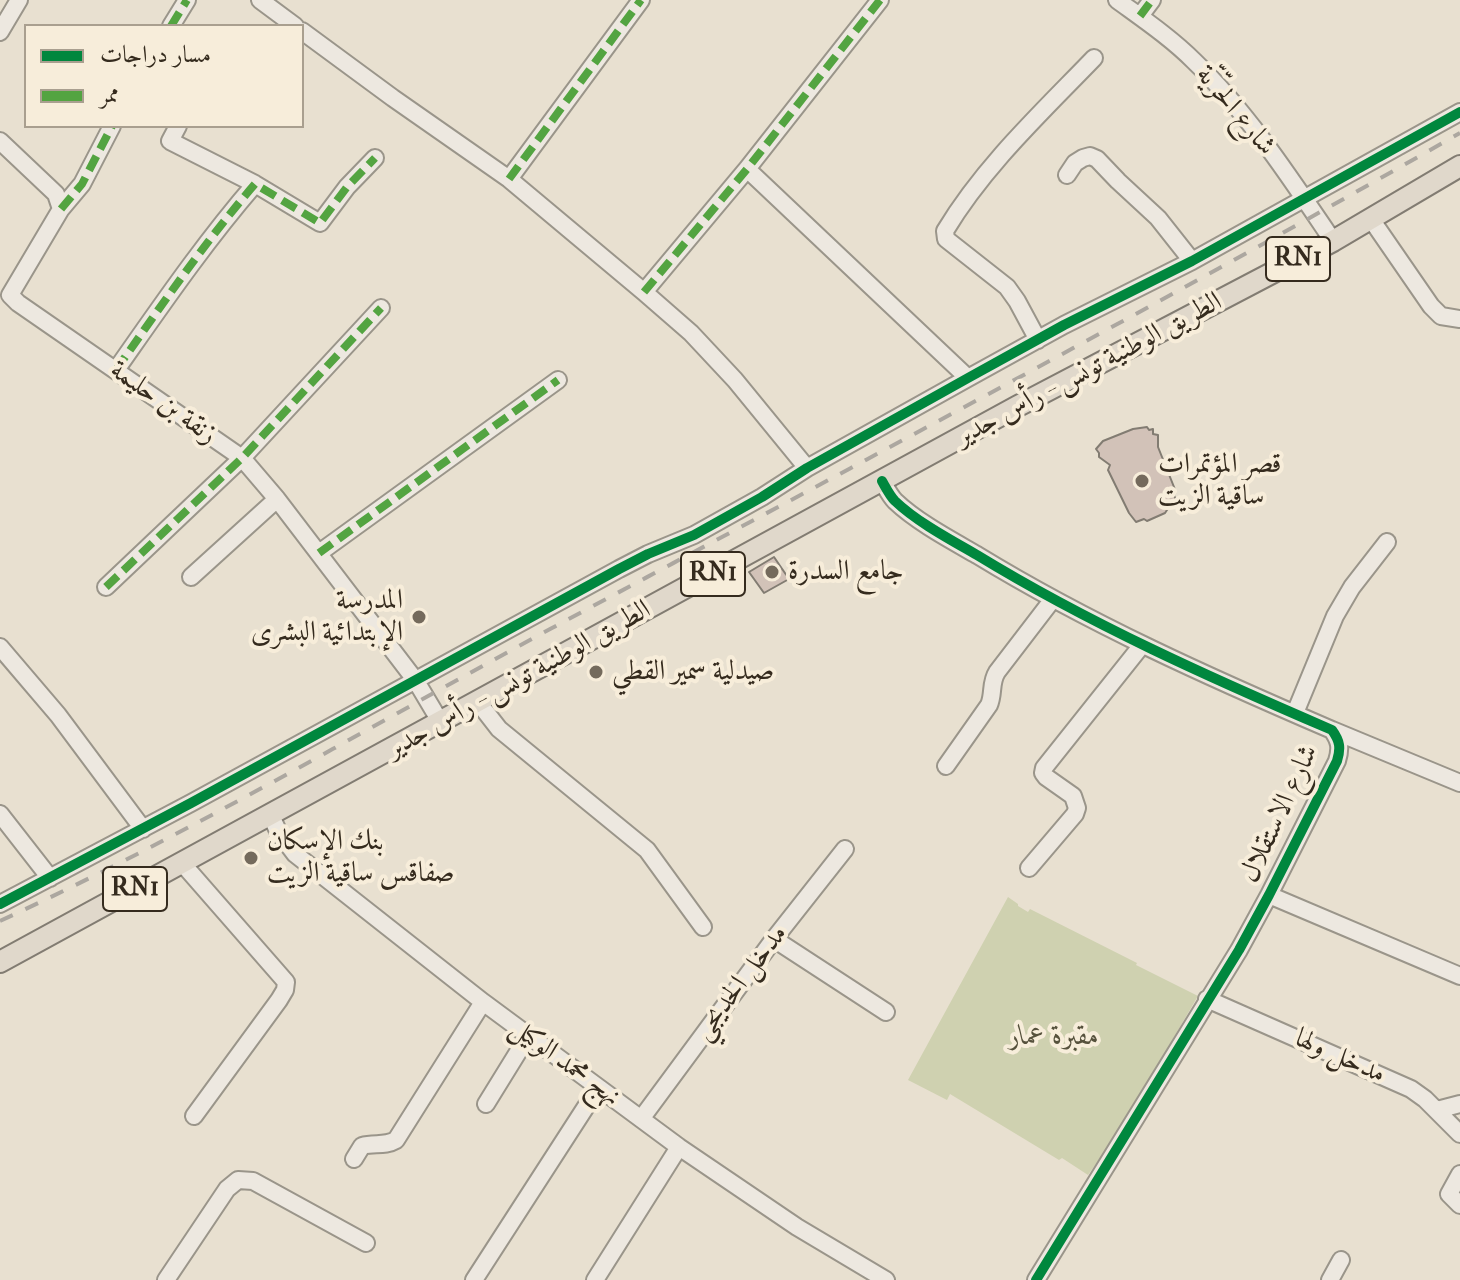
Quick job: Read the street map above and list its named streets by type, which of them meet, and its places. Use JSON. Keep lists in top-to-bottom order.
{
  "streets": {
    "main road": ["RN1", "الطريق الوطنية تونس - رأس جدير"],
    "street": [
      "شارع الحرّيّة",
      "زنقة بن حليمة",
      "شارع الاستقلال",
      "مدخل الحديجي",
      "مدخل ولها",
      "نهج محمد الوكيل"
    ]
  },
  "crossings": [
    ["شارع الحرّيّة", "الطريق الوطنية تونس - رأس جدير"],
    ["الطريق الوطنية تونس - رأس جدير", "زنقة بن حليمة"],
    ["الطريق الوطنية تونس - رأس جدير", "شارع الاستقلال"],
    ["الطريق الوطنية تونس - رأس جدير", "نهج محمد الوكيل"],
    ["شارع الاستقلال", "مدخل ولها"],
    ["مدخل الحديجي", "نهج محمد الوكيل"]
  ],
  "parks": ["مقبرة عمار"],
  "places": [
    "قصر المؤتمرات ساقية الزيت",
    "جامع السدرة",
    "المدرسة الإبتدائية البشرى",
    "صيدلية سمير القطي",
    "بنك الإسكان صفاقس ساقية الزيت"
  ],
  "legend": ["مسار دراجات", "ممر"]
}
